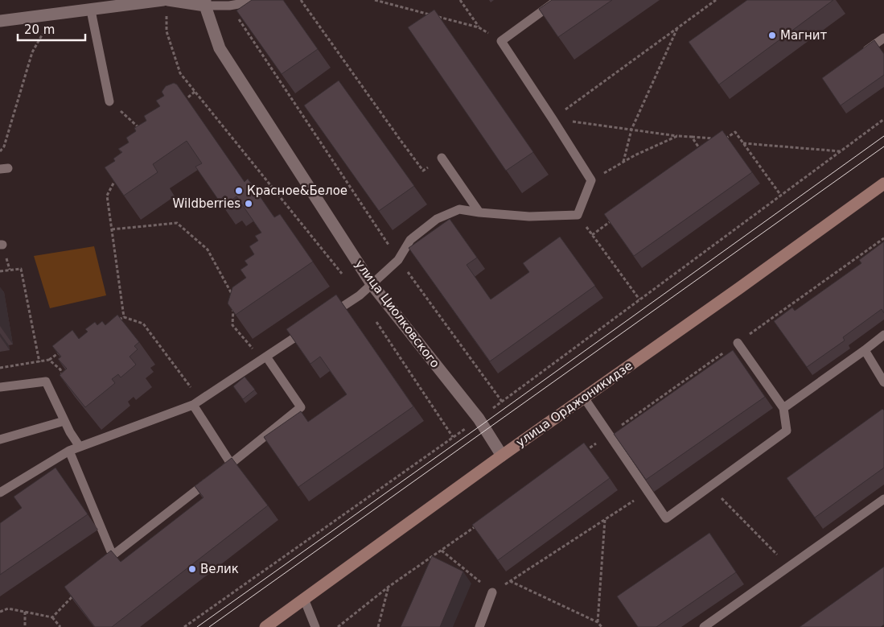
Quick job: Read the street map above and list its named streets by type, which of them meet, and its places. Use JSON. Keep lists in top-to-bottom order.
{
  "streets": {
    "main road": ["улица Орджоникидзе"],
    "street": ["улица Циолковского"]
  },
  "crossings": [
    ["улица Циолковского", "улица Орджоникидзе"]
  ],
  "places": [
    "Магнит",
    "Красное&Белое",
    "Wildberries",
    "Велик"
  ],
  "scale_bar": "20 m"
}
